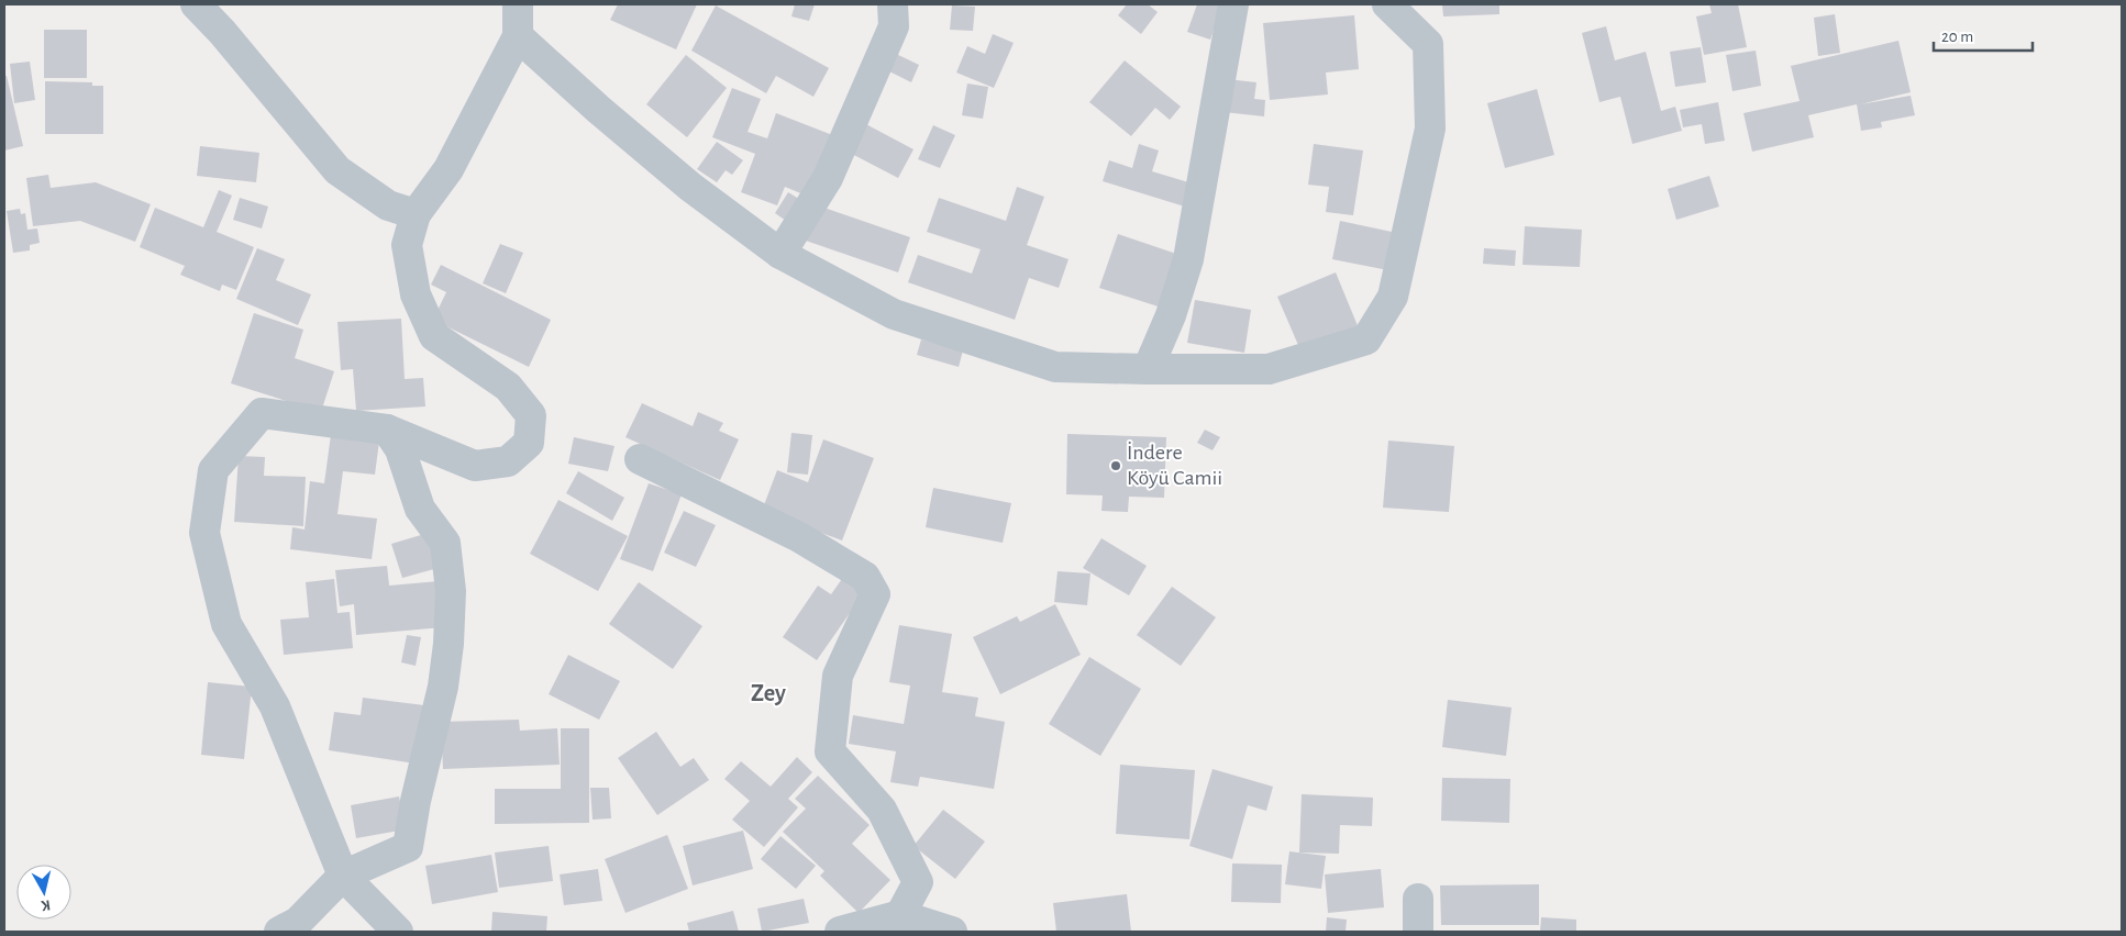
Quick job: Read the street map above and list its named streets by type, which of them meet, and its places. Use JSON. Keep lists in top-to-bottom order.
{
  "districts": ["Zey"],
  "places": ["İndere Köyü Camii"],
  "scale_bar": "20 m",
  "north": "bottom"
}
